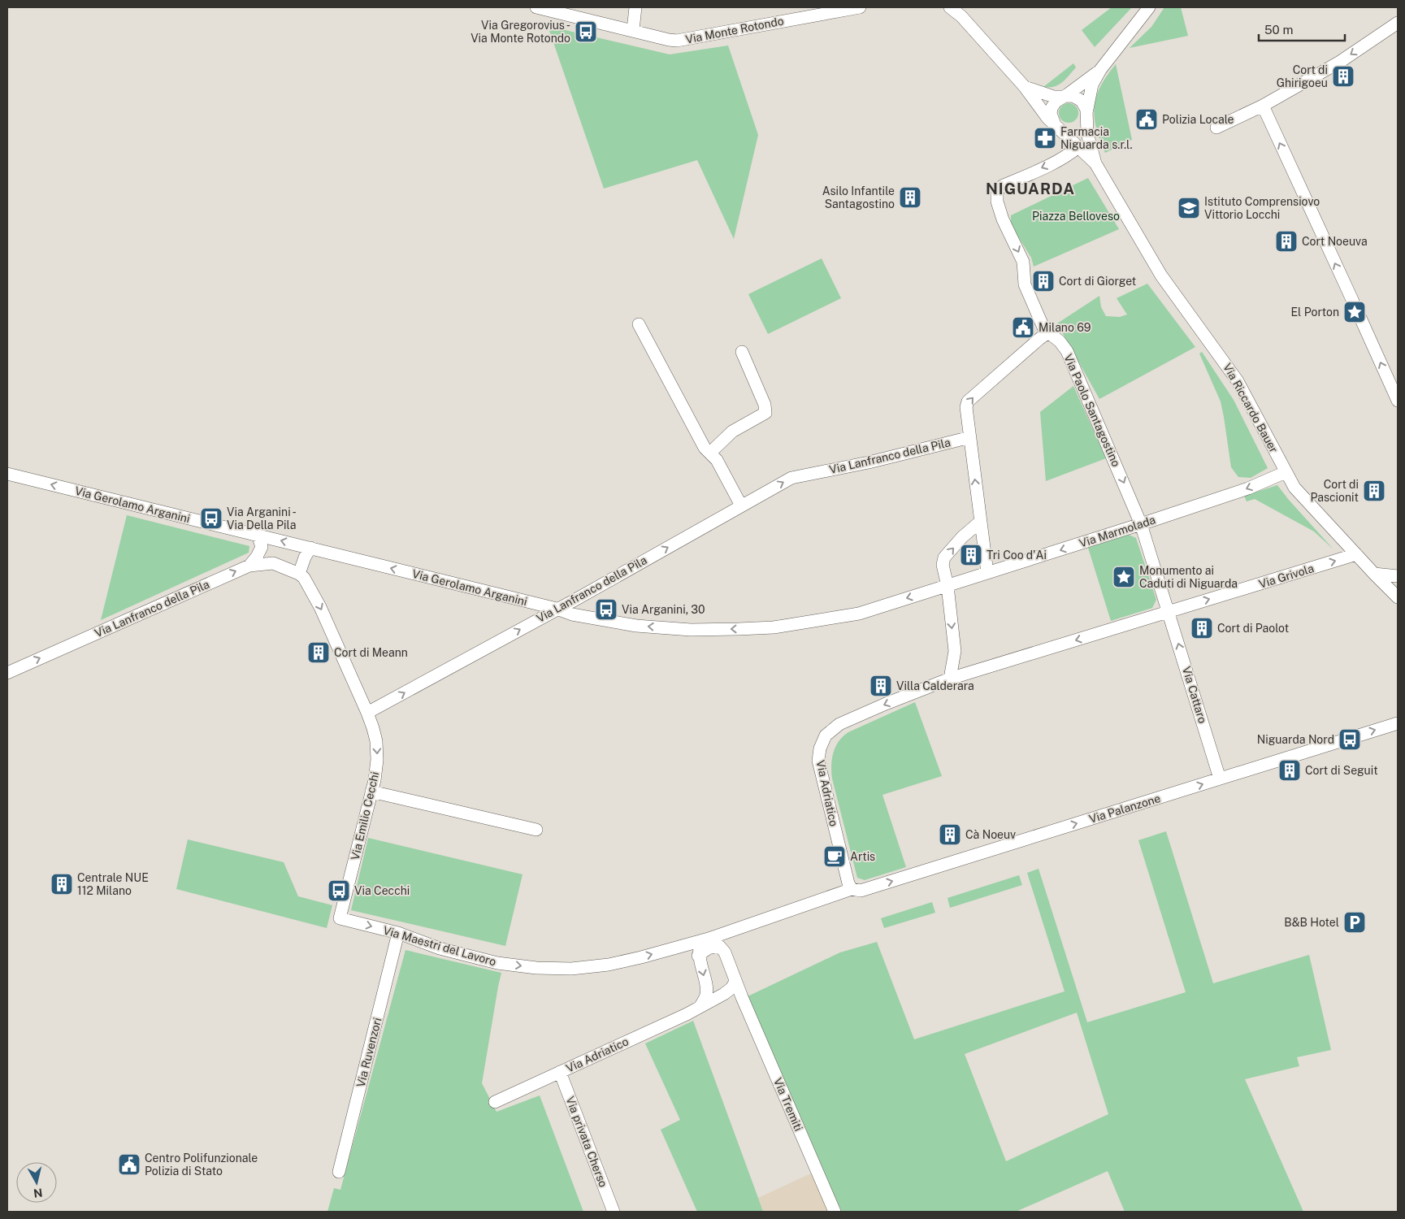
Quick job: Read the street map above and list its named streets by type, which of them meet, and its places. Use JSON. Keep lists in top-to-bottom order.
{
  "streets": {
    "street": [
      "Via Monte Rotondo",
      "Via Riccardo Bauer",
      "Via Paolo Santagostino",
      "Via Lanfranco della Pila",
      "Via Gerolamo Arganini",
      "Via Marmolada",
      "Via Grivola",
      "Via Cattaro",
      "Via Adriatico",
      "Via Palanzone",
      "Via Emilio Cecchi",
      "Via Maestri del Lavoro",
      "Via Ruvenzori",
      "Via Tremiti",
      "Via privata Cherso"
    ]
  },
  "crossings": [
    ["Via Riccardo Bauer", "Via Marmolada"],
    ["Via Riccardo Bauer", "Via Grivola"],
    ["Via Paolo Santagostino", "Via Marmolada"],
    ["Via Paolo Santagostino", "Via Grivola"],
    ["Via Paolo Santagostino", "Via Cattaro"],
    ["Via Lanfranco della Pila", "Via Gerolamo Arganini"],
    ["Via Lanfranco della Pila", "Via Emilio Cecchi"],
    ["Via Gerolamo Arganini", "Via Marmolada"],
    ["Via Grivola", "Via Cattaro"],
    ["Via Grivola", "Via Adriatico"],
    ["Via Cattaro", "Via Palanzone"],
    ["Via Adriatico", "Via Palanzone"],
    ["Via Adriatico", "Via Maestri del Lavoro"],
    ["Via Adriatico", "Via Tremiti"],
    ["Via Adriatico", "Via privata Cherso"],
    ["Via Palanzone", "Via Maestri del Lavoro"],
    ["Via Emilio Cecchi", "Via Maestri del Lavoro"],
    ["Via Maestri del Lavoro", "Via Ruvenzori"]
  ],
  "one_way": [
    "Via Paolo Santagostino",
    "Via Lanfranco della Pila",
    "Via Gerolamo Arganini",
    "Via Marmolada",
    "Via Cattaro",
    "Via Palanzone",
    "Via Emilio Cecchi",
    "Via Maestri del Lavoro"
  ],
  "districts": ["NIGUARDA"],
  "parks": ["Piazza Belloveso"],
  "places": {
    "bus stop": [
      "Via Gregorovius - Via Monte Rotondo",
      "Via Arganini - Via Della Pila",
      "Via Arganini, 30",
      "Niguarda Nord",
      "Via Cecchi"
    ],
    "building": [
      "Cort di Ghirigoeu",
      "Asilo Infantile Santagostino",
      "Cort Noeuva",
      "Cort di Giorget",
      "Cort di Pascionit",
      "Tri Coo d'Ai",
      "Cort di Paolot",
      "Cort di Meann",
      "Villa Calderara",
      "Cort di Seguit",
      "Cà Noeuv",
      "Centrale NUE 112 Milano"
    ],
    "public building": ["Polizia Locale", "Milano 69", "Centro Polifunzionale Polizia di Stato"],
    "pharmacy": ["Farmacia Niguarda s.r.l."],
    "school or university": ["Istituto Comprensiovo Vittorio Locchi"],
    "place": ["El Porton", "Monumento ai Caduti di Niguarda"],
    "cafe": ["Artis"],
    "parking": ["B&B Hotel"]
  },
  "scale_bar": "50 m",
  "north": "bottom"
}
